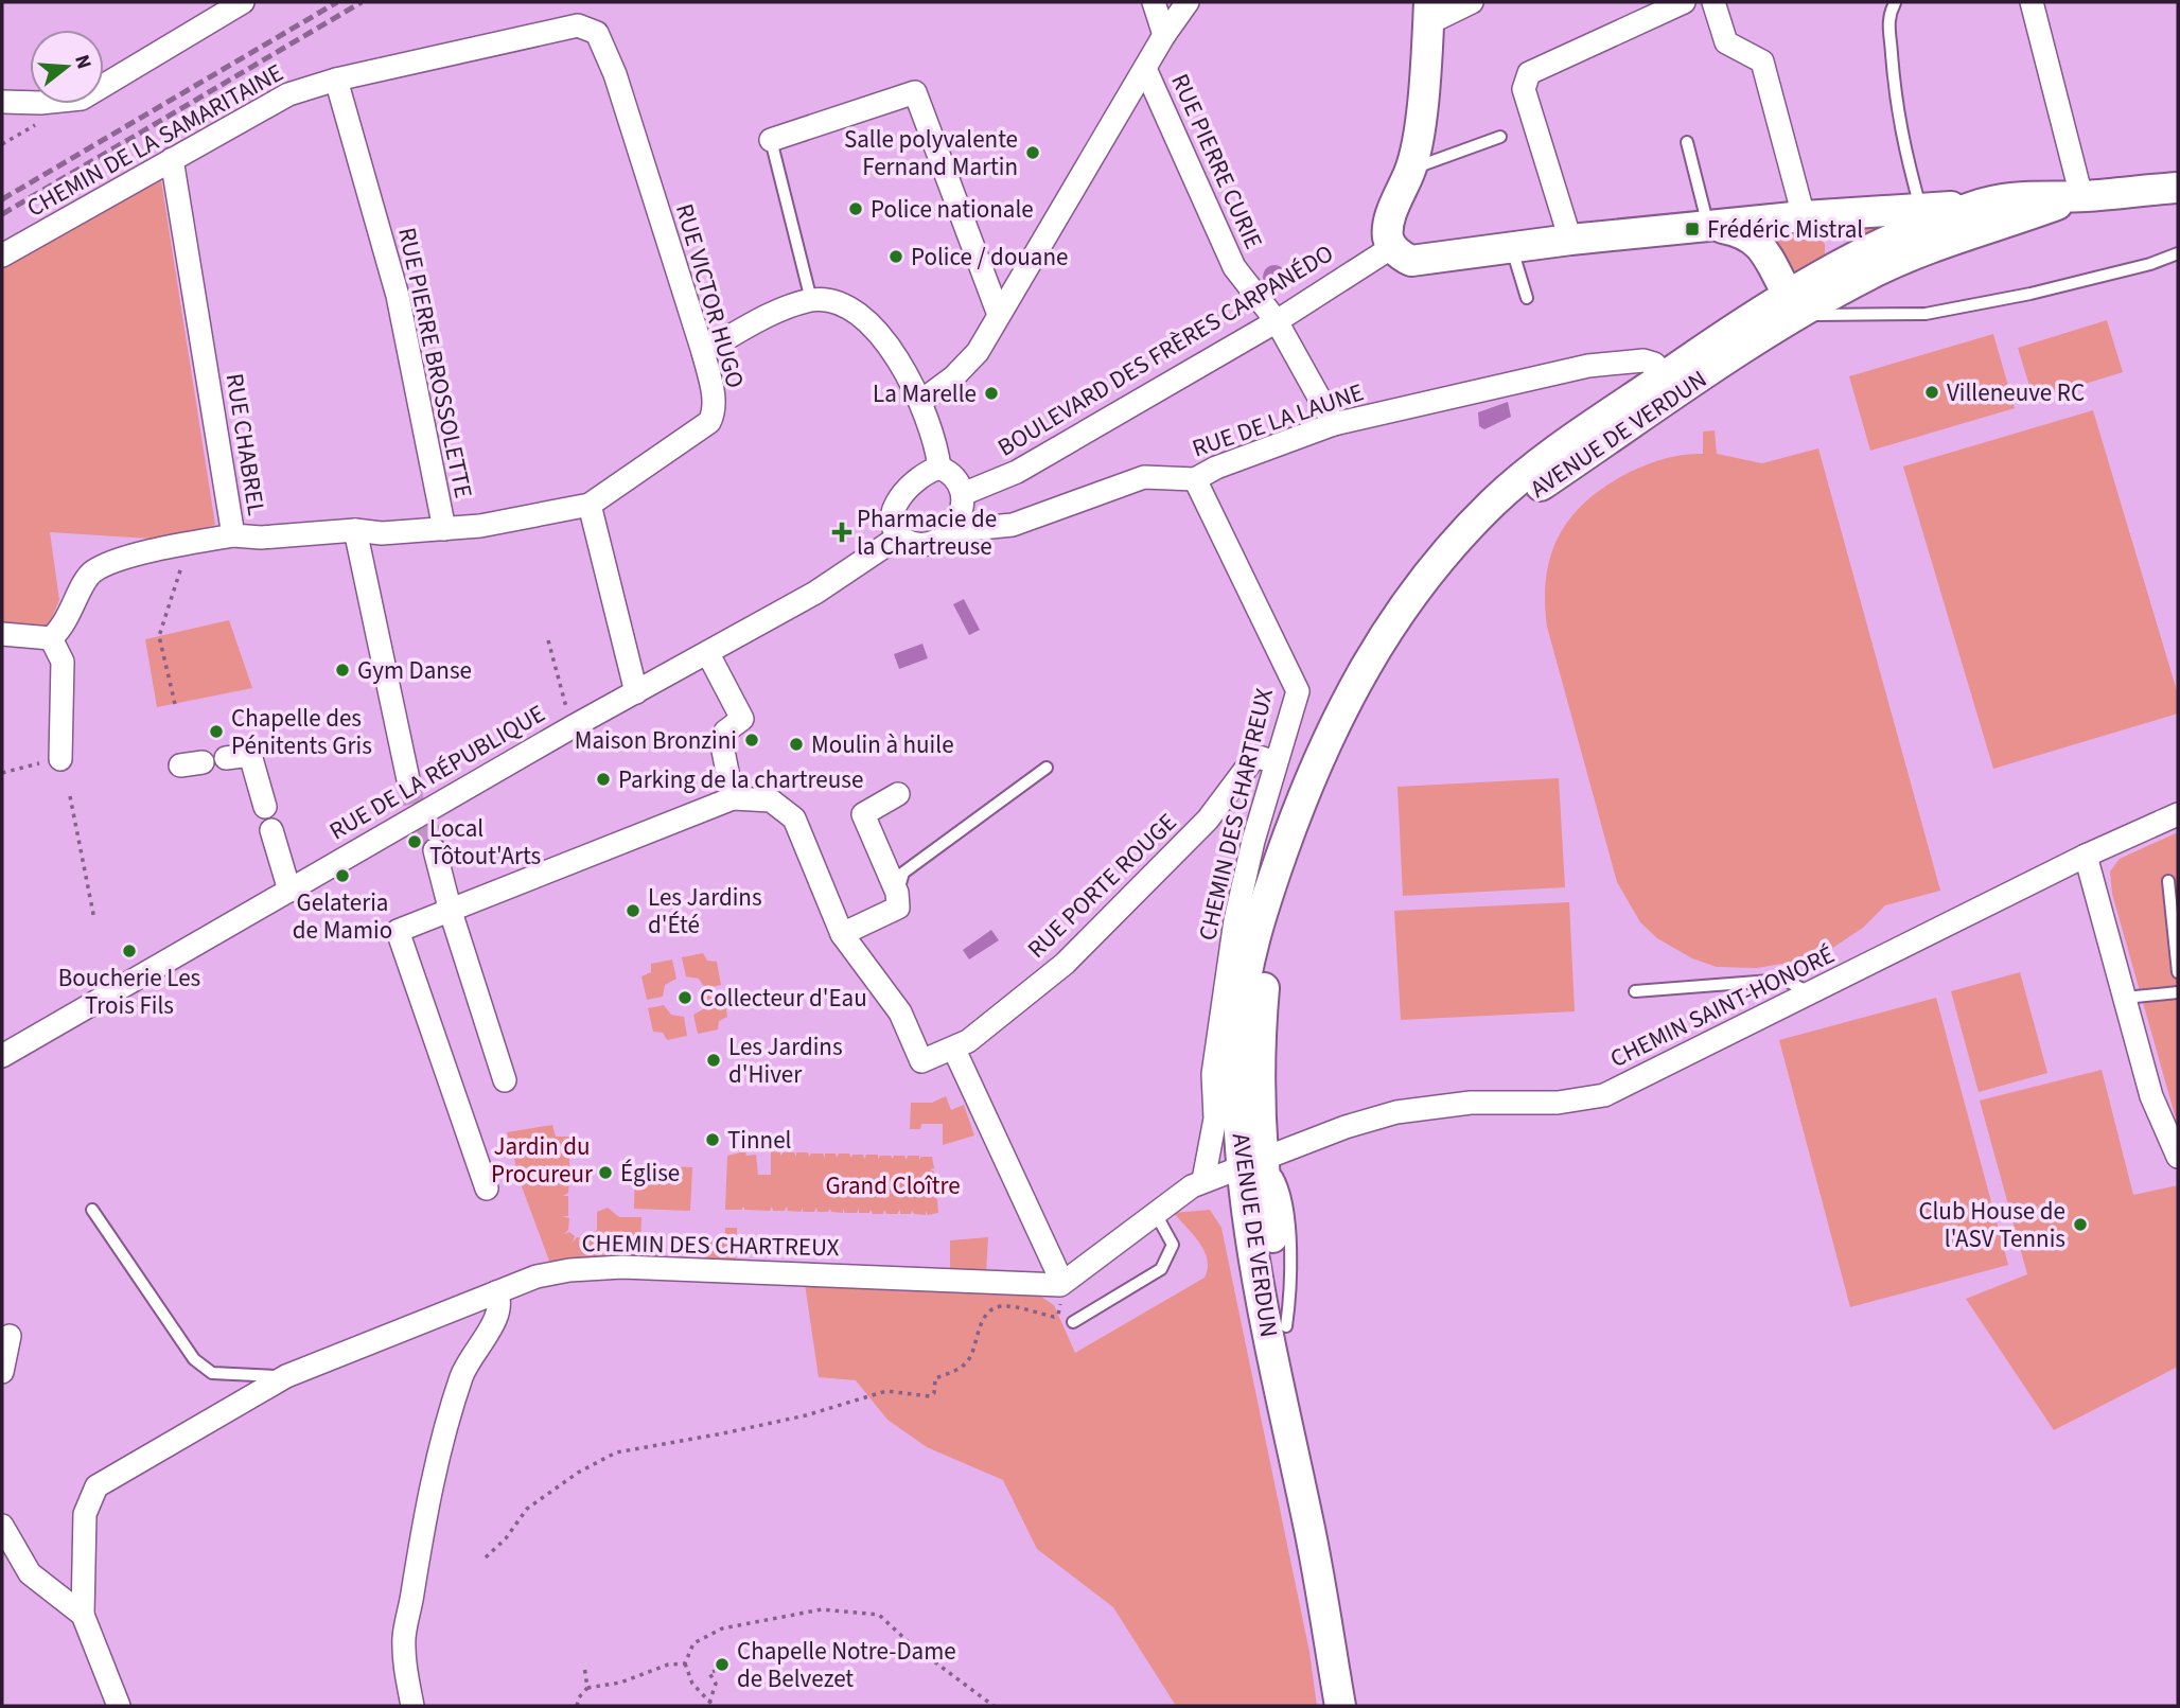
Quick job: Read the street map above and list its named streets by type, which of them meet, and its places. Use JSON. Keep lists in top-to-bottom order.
{
  "streets": {
    "main road": ["AVENUE DE VERDUN"],
    "street": [
      "CHEMIN DE LA SAMARITAINE",
      "RUE PIERRE CURIE",
      "RUE VICTOR HUGO",
      "BOULEVARD DES FRÈRES CARPANÉDO",
      "RUE PIERRE BROSSOLETTE",
      "RUE DE LA LAUNE",
      "RUE CHABREL",
      "RUE DE LA RÉPUBLIQUE",
      "CHEMIN DES CHARTREUX",
      "RUE PORTE ROUGE",
      "CHEMIN SAINT-HONORÉ"
    ]
  },
  "crossings": [
    ["CHEMIN DE LA SAMARITAINE", "RUE VICTOR HUGO"],
    ["CHEMIN DE LA SAMARITAINE", "RUE PIERRE BROSSOLETTE"],
    ["CHEMIN DE LA SAMARITAINE", "RUE CHABREL"],
    ["RUE PIERRE CURIE", "BOULEVARD DES FRÈRES CARPANÉDO"],
    ["RUE PIERRE CURIE", "RUE DE LA LAUNE"],
    ["RUE VICTOR HUGO", "RUE PIERRE BROSSOLETTE"],
    ["RUE VICTOR HUGO", "RUE CHABREL"],
    ["BOULEVARD DES FRÈRES CARPANÉDO", "RUE DE LA LAUNE"],
    ["BOULEVARD DES FRÈRES CARPANÉDO", "RUE DE LA RÉPUBLIQUE"],
    ["RUE DE LA LAUNE", "AVENUE DE VERDUN"],
    ["RUE DE LA LAUNE", "RUE DE LA RÉPUBLIQUE"],
    ["RUE DE LA LAUNE", "CHEMIN DES CHARTREUX"],
    ["AVENUE DE VERDUN", "CHEMIN SAINT-HONORÉ"],
    ["CHEMIN DES CHARTREUX", "RUE PORTE ROUGE"]
  ],
  "parks": ["Jardin du Procureur", "Grand Cloître"],
  "places": {
    "other": [
      "Salle polyvalente Fernand Martin",
      "Police nationale",
      "Police / douane",
      "Villeneuve RC",
      "La Marelle",
      "Gym Danse",
      "Chapelle des Pénitents Gris",
      "Maison Bronzini",
      "Moulin à huile",
      "Parking de la chartreuse",
      "Local Tôtout'Arts",
      "Gelateria de Mamio",
      "Les Jardins d'Été",
      "Boucherie Les Trois Fils",
      "Collecteur d'Eau",
      "Les Jardins d'Hiver",
      "Tinnel",
      "Église",
      "Club House de l'ASV Tennis",
      "Chapelle Notre-Dame de Belvezet"
    ],
    "transit": ["Frédéric Mistral"],
    "health": ["Pharmacie de la Chartreuse"]
  },
  "north": "right"
}
